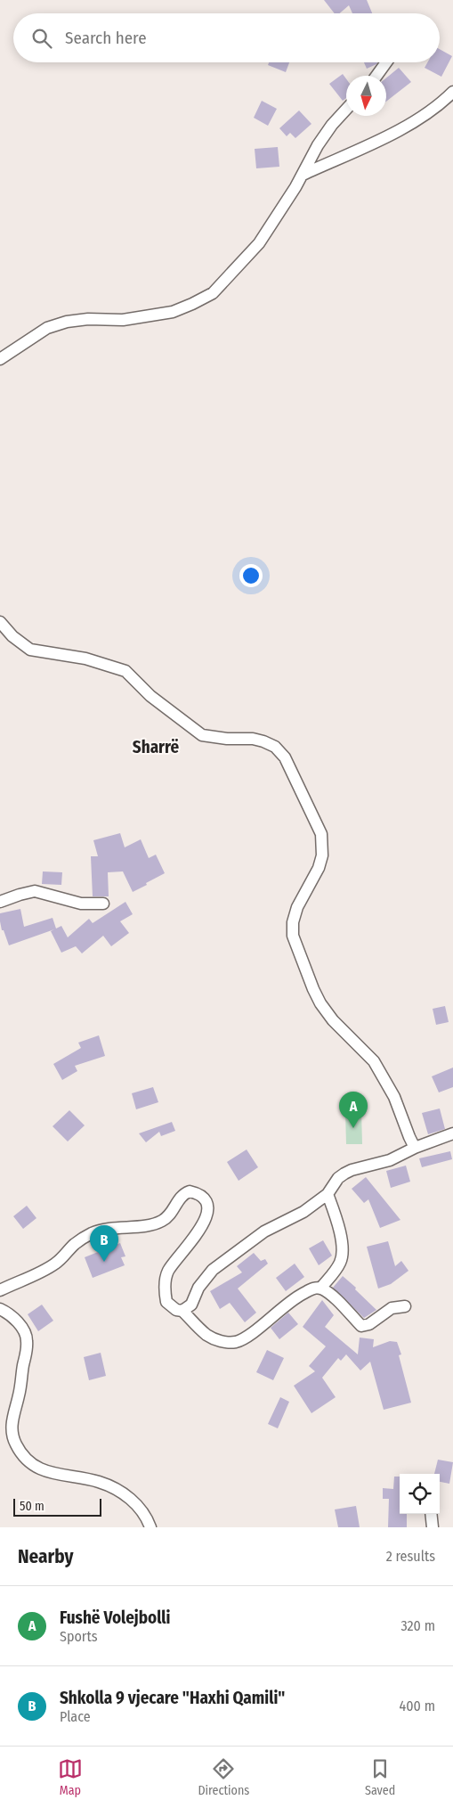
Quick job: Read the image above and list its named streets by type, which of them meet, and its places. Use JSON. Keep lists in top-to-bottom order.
{
  "districts": ["Sharrë"],
  "scale_bar": "50 m",
  "north": "bottom",
  "page": {
    "search": "Search here",
    "pins": ["A", "B"],
    "scale": "50 m",
    "heading": ["Nearby", "2 results"],
    "list": [
      {
        "mark": "A",
        "name": "Fushë Volejbolli",
        "note": "Sports",
        "value": "320 m"
      },
      {
        "mark": "B",
        "name": "Shkolla 9 vjecare \"Haxhi Qamili\"",
        "note": "Place",
        "value": "400 m"
      }
    ],
    "nav": ["Map", "Directions", "Saved"]
  }
}
